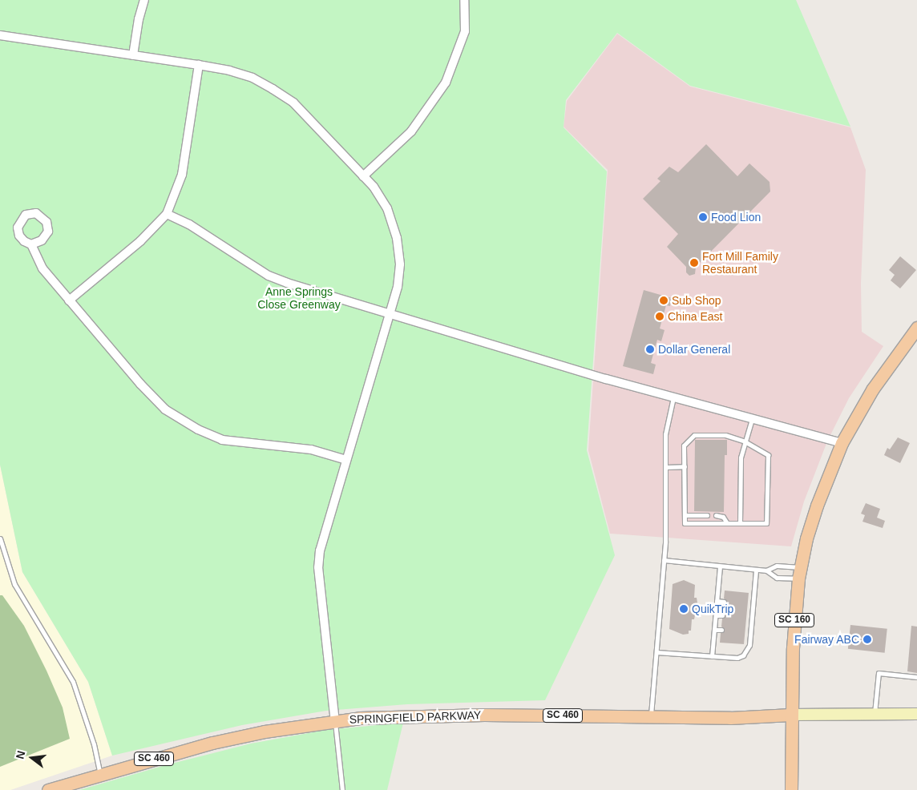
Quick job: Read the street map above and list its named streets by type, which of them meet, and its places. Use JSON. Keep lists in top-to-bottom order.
{
  "streets": {
    "main road": ["SC 160", "SC 460", "SPRINGFIELD PARKWAY"]
  },
  "crossings": [
    ["SC 160", "SC 460"],
    ["SC 160", "SPRINGFIELD PARKWAY"],
    ["SC 460", "SPRINGFIELD PARKWAY"]
  ],
  "parks": ["Anne Springs Close Greenway"],
  "places": [
    "Food Lion",
    "Fort Mill Family Restaurant",
    "Sub Shop",
    "China East",
    "Dollar General",
    "QuikTrip",
    "Fairway ABC"
  ],
  "north": "left"
}
